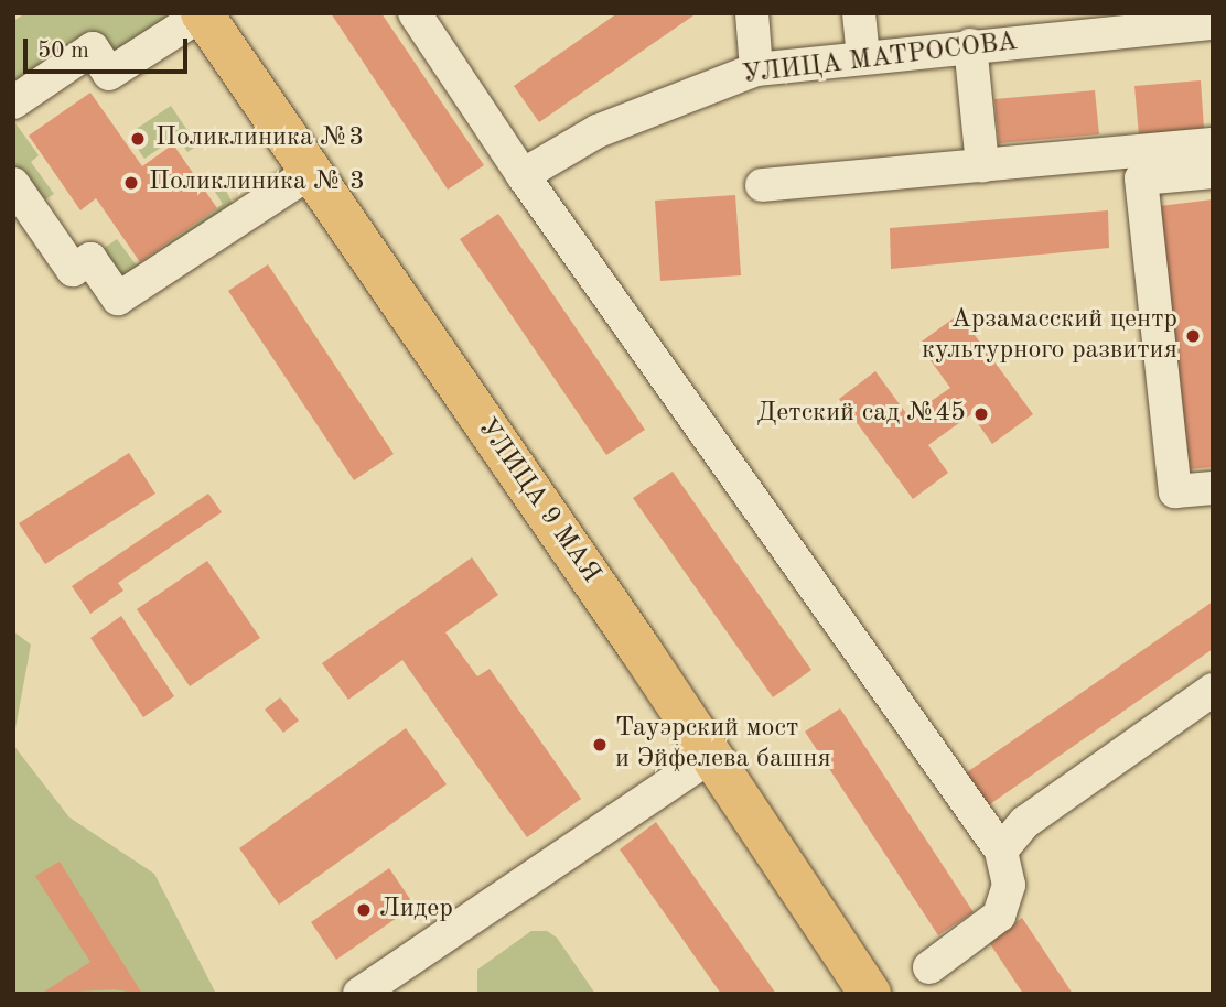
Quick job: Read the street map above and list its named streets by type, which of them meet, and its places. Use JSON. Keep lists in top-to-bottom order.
{
  "streets": {
    "main road": ["УЛИЦА 9 МАЯ"],
    "street": ["УЛИЦА МАТРОСОВА"]
  },
  "places": [
    "Поликлиника №3",
    "Поликлиника № 3",
    "Арзамасский центр культурного развития",
    "Детский сад №45",
    "Тауэрский мост и Эйфелева башня",
    "Лидер"
  ],
  "scale_bar": "50 m"
}
